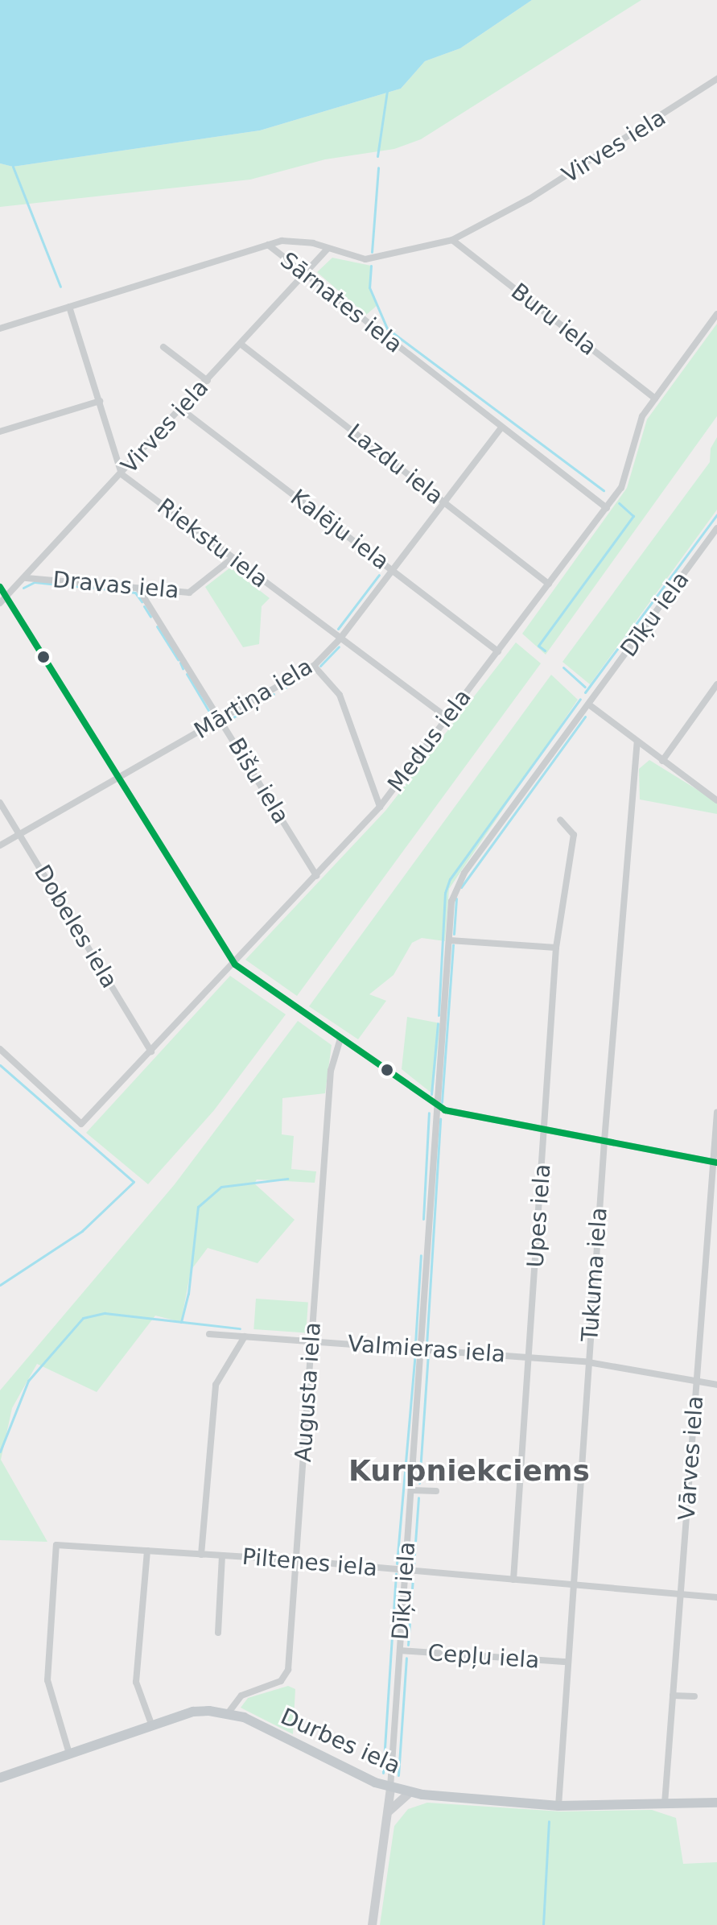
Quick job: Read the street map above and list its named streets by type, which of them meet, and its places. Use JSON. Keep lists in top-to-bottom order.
{
  "streets": {
    "main road": ["Dīķu iela", "Durbes iela"],
    "street": [
      "Virves iela",
      "Sārnates iela",
      "Buru iela",
      "Lazdu iela",
      "Kalēju iela",
      "Riekstu iela",
      "Dravas iela",
      "Mārtiņa iela",
      "Medus iela",
      "Bišu iela",
      "Dobeles iela",
      "Upes iela",
      "Tukuma iela",
      "Valmieras iela",
      "Augusta iela",
      "Vārves iela",
      "Piltenes iela",
      "Cepļu iela"
    ]
  },
  "crossings": [
    ["Virves iela", "Sārnates iela"],
    ["Virves iela", "Buru iela"],
    ["Virves iela", "Lazdu iela"],
    ["Virves iela", "Kalēju iela"],
    ["Virves iela", "Riekstu iela"],
    ["Virves iela", "Dravas iela"],
    ["Sārnates iela", "Mārtiņa iela"],
    ["Sārnates iela", "Medus iela"],
    ["Buru iela", "Medus iela"],
    ["Lazdu iela", "Mārtiņa iela"],
    ["Lazdu iela", "Medus iela"],
    ["Kalēju iela", "Mārtiņa iela"],
    ["Kalēju iela", "Medus iela"],
    ["Riekstu iela", "Dravas iela"],
    ["Riekstu iela", "Mārtiņa iela"],
    ["Riekstu iela", "Medus iela"],
    ["Dravas iela", "Bišu iela"],
    ["Dīķu iela", "Valmieras iela"],
    ["Dīķu iela", "Piltenes iela"],
    ["Dīķu iela", "Cepļu iela"],
    ["Dīķu iela", "Durbes iela"],
    ["Mārtiņa iela", "Bišu iela"],
    ["Mārtiņa iela", "Dobeles iela"],
    ["Medus iela", "Bišu iela"],
    ["Medus iela", "Dobeles iela"],
    ["Upes iela", "Valmieras iela"],
    ["Upes iela", "Piltenes iela"],
    ["Tukuma iela", "Valmieras iela"],
    ["Tukuma iela", "Piltenes iela"],
    ["Tukuma iela", "Cepļu iela"],
    ["Tukuma iela", "Durbes iela"],
    ["Valmieras iela", "Augusta iela"],
    ["Valmieras iela", "Vārves iela"],
    ["Augusta iela", "Piltenes iela"],
    ["Augusta iela", "Durbes iela"],
    ["Vārves iela", "Piltenes iela"],
    ["Vārves iela", "Durbes iela"],
    ["Piltenes iela", "Durbes iela"]
  ],
  "districts": ["Kurpniekciems"]
}
